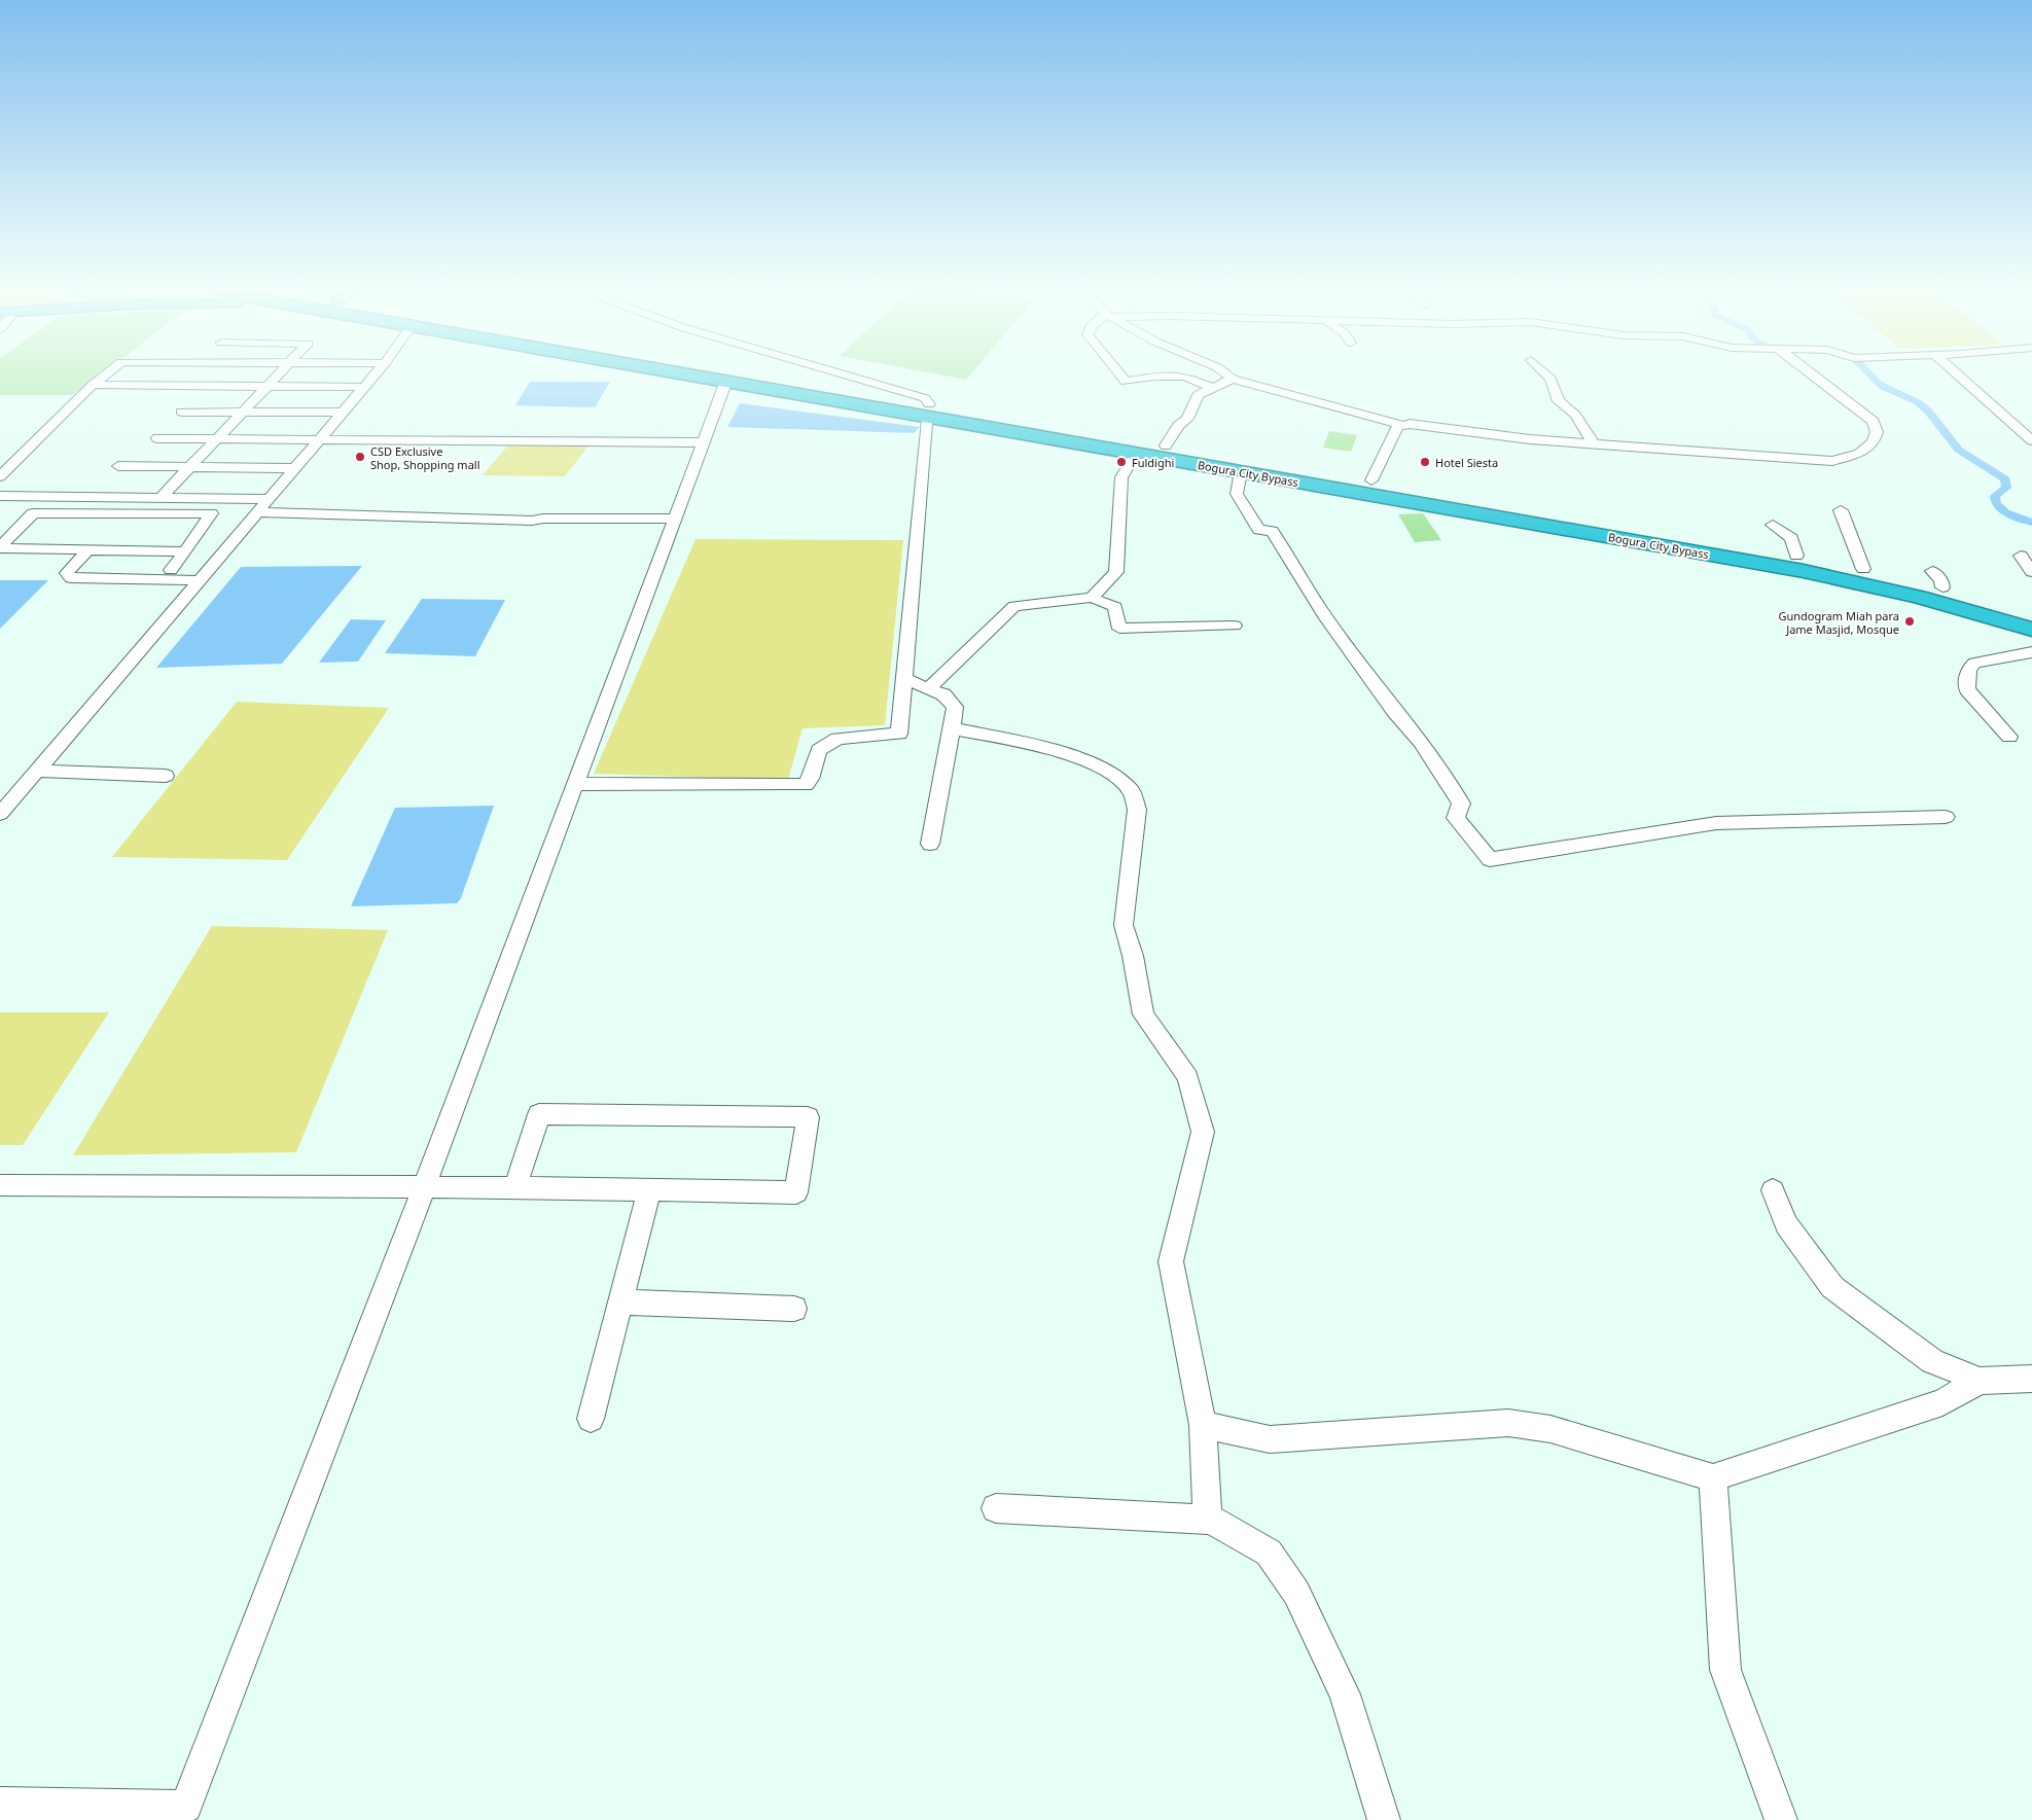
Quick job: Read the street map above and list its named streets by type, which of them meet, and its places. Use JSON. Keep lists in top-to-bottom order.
{
  "streets": {
    "highway": ["Bogura City Bypass"]
  },
  "places": [
    "CSD Exclusive Shop, Shopping mall",
    "Fuldighi",
    "Hotel Siesta",
    "Gundogram Miah para Jame Masjid, Mosque"
  ]
}
